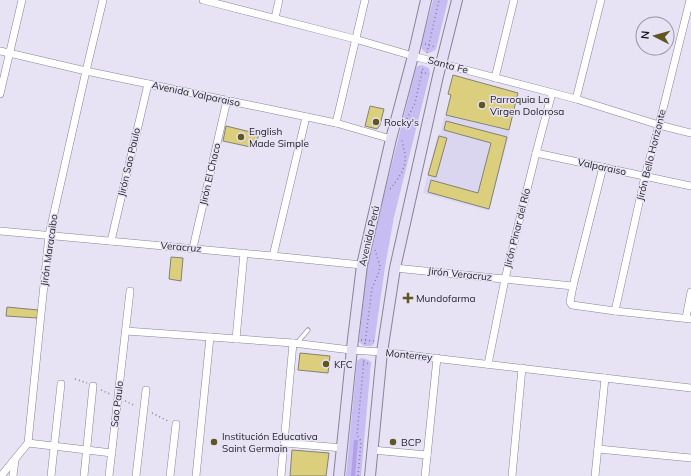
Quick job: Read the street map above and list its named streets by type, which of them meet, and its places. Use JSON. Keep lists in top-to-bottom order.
{
  "streets": {
    "main road": ["Avenida Perú"],
    "street": [
      "Santa Fe",
      "Avenida Valparaiso",
      "Jirón Bello Horizonte",
      "Jirón Sao Paulo",
      "Valparaiso",
      "Jirón El Chaco",
      "Jirón Pinar del Río",
      "Veracruz",
      "Jirón Maracaibo",
      "Jirón Veracruz",
      "Monterrey",
      "Sao Paulo"
    ]
  },
  "crossings": [
    ["Santa Fe", "Jirón Bello Horizonte"],
    ["Santa Fe", "Jirón Pinar del Río"],
    ["Santa Fe", "Avenida Perú"],
    ["Avenida Valparaiso", "Jirón Sao Paulo"],
    ["Avenida Valparaiso", "Jirón El Chaco"],
    ["Avenida Valparaiso", "Avenida Perú"],
    ["Avenida Valparaiso", "Jirón Maracaibo"],
    ["Jirón Bello Horizonte", "Valparaiso"],
    ["Jirón Sao Paulo", "Veracruz"],
    ["Valparaiso", "Jirón Pinar del Río"],
    ["Jirón El Chaco", "Veracruz"],
    ["Jirón Pinar del Río", "Jirón Veracruz"],
    ["Jirón Pinar del Río", "Monterrey"],
    ["Avenida Perú", "Veracruz"],
    ["Avenida Perú", "Monterrey"],
    ["Veracruz", "Jirón Maracaibo"],
    ["Monterrey", "Sao Paulo"]
  ],
  "places": {
    "other": [
      "Parroquia La Virgen Dolorosa",
      "Rocky's",
      "English Made Simple",
      "KFC",
      "Institución Educativa Saint Germain",
      "BCP"
    ],
    "health": ["Mundofarma"]
  },
  "north": "left"
}
